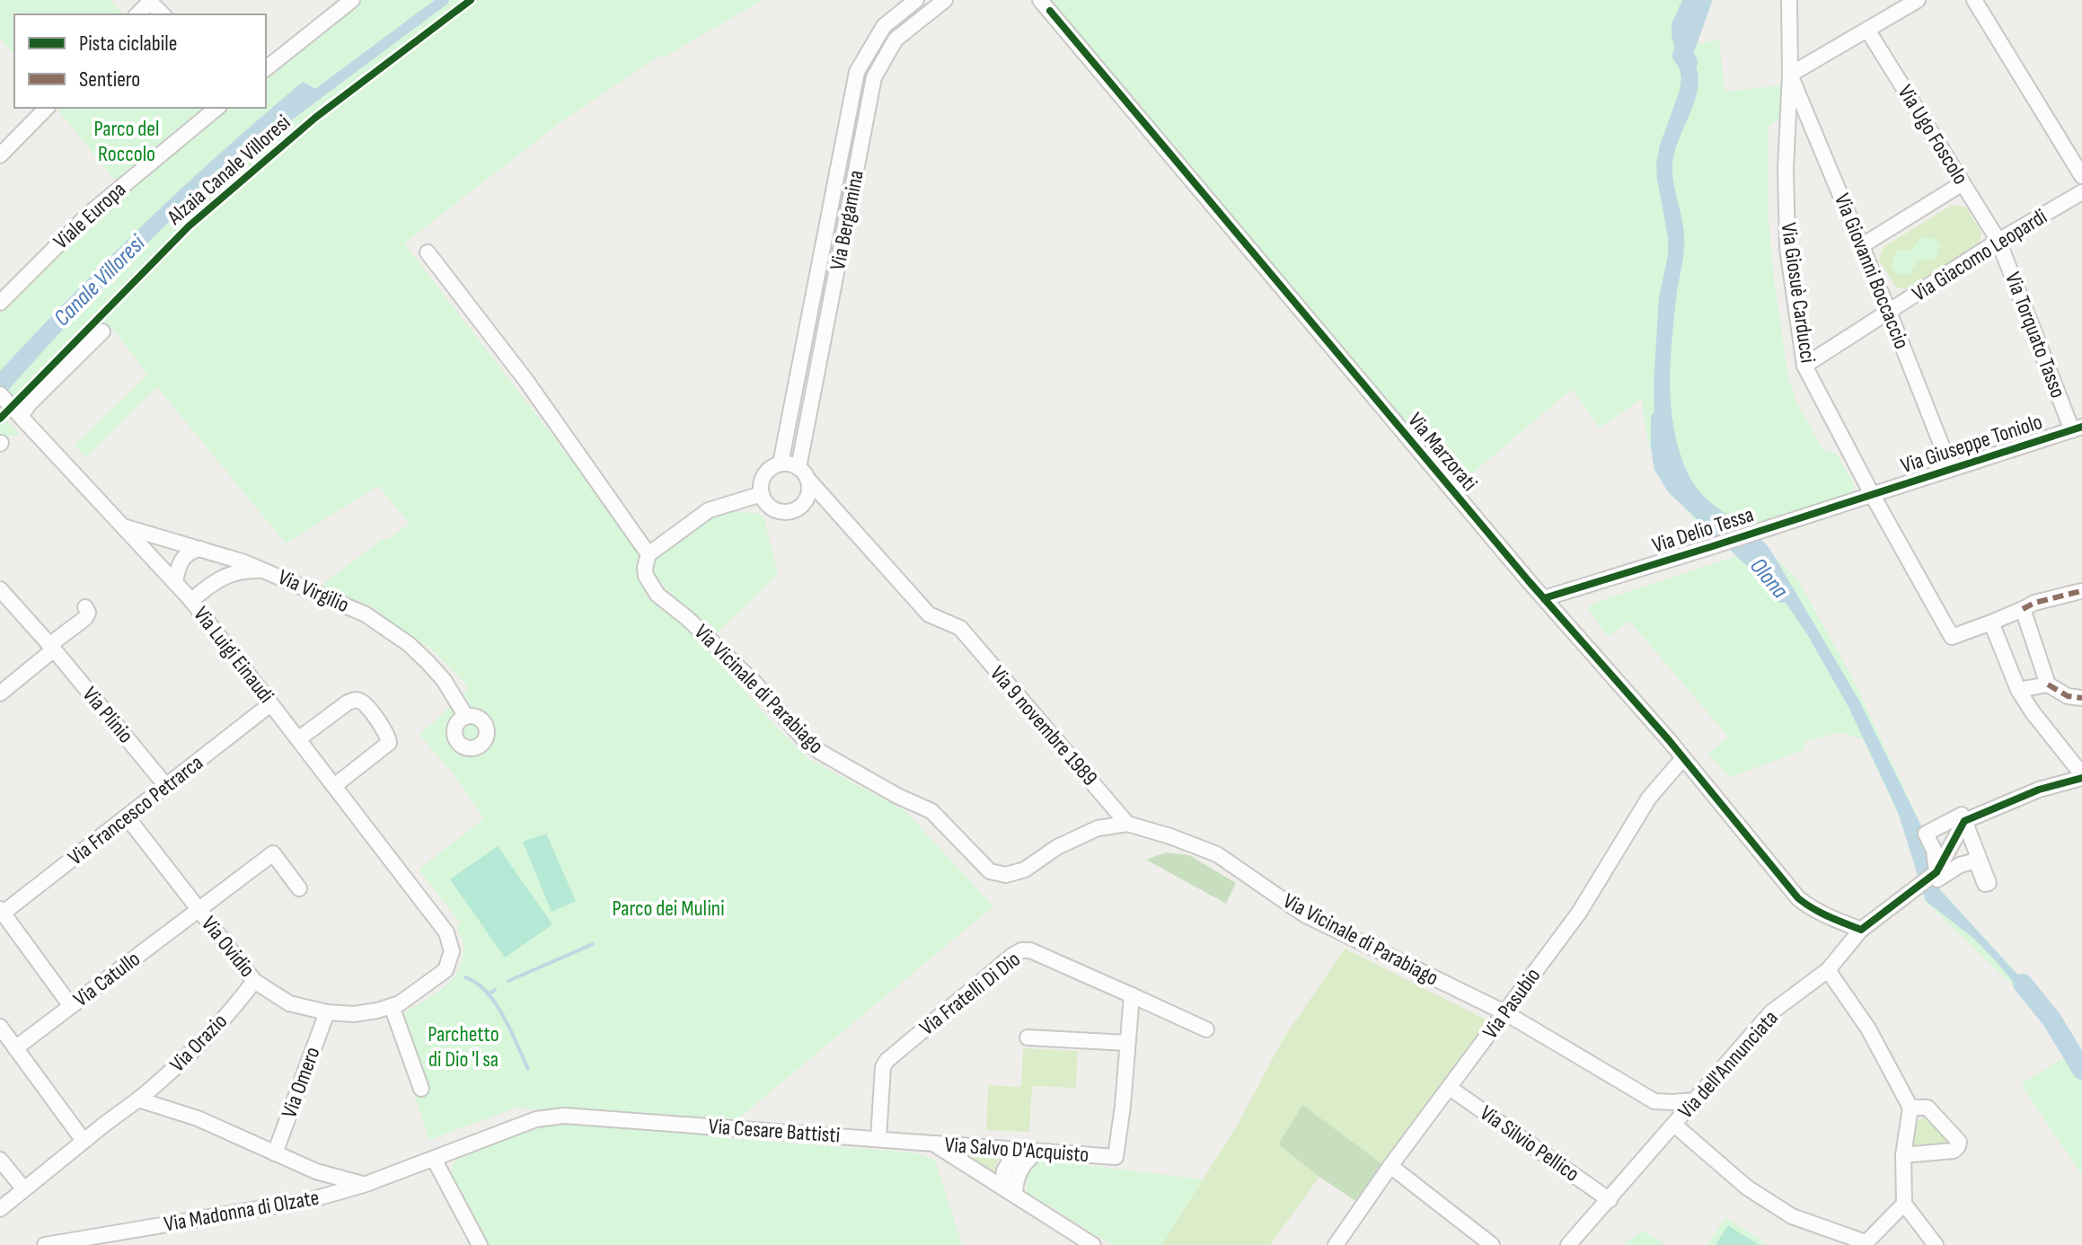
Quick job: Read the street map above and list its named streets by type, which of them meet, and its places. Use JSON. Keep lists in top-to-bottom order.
{
  "streets": {
    "street": [
      "Via Ugo Foscolo",
      "Viale Europa",
      "Via Bergamina",
      "Via Giacomo Leopardi",
      "Via Giovanni Boccaccio",
      "Via Giosuè Carducci",
      "Via Torquato Tasso",
      "Via Giuseppe Toniolo",
      "Via Marzorati",
      "Via Delio Tessa",
      "Via Virgilio",
      "Via Luigi Einaudi",
      "Via Vicinale di Parabiago",
      "Via Plinio",
      "Via 9 novembre 1989",
      "Via Francesco Petrarca",
      "Via Ovidio",
      "Via Catullo",
      "Via Fratelli Di Dio",
      "Via Pasubio",
      "Via Orazio",
      "Via dell'Annunciata",
      "Via Omero",
      "Via Cesare Battisti",
      "Via Silvio Pellico",
      "Via Salvo D'Acquisto",
      "Via Madonna di Olzate"
    ],
    "cycle path": ["Alzaia Canale Villoresi"]
  },
  "crossings": [
    ["Via Ugo Foscolo", "Via Giacomo Leopardi"],
    ["Via Ugo Foscolo", "Via Torquato Tasso"],
    ["Via Bergamina", "Via 9 novembre 1989"],
    ["Via Giacomo Leopardi", "Via Giovanni Boccaccio"],
    ["Via Giacomo Leopardi", "Via Giosuè Carducci"],
    ["Via Giacomo Leopardi", "Via Torquato Tasso"],
    ["Via Giovanni Boccaccio", "Via Giosuè Carducci"],
    ["Via Giovanni Boccaccio", "Via Giuseppe Toniolo"],
    ["Via Giosuè Carducci", "Via Giuseppe Toniolo"],
    ["Via Giosuè Carducci", "Via Delio Tessa"],
    ["Via Torquato Tasso", "Via Giuseppe Toniolo"],
    ["Via Giuseppe Toniolo", "Via Delio Tessa"],
    ["Via Marzorati", "Via Delio Tessa"],
    ["Via Marzorati", "Via Pasubio"],
    ["Via Marzorati", "Via dell'Annunciata"],
    ["Via Virgilio", "Via Luigi Einaudi"],
    ["Via Luigi Einaudi", "Via Francesco Petrarca"],
    ["Via Luigi Einaudi", "Via Ovidio"],
    ["Via Vicinale di Parabiago", "Via 9 novembre 1989"],
    ["Via Vicinale di Parabiago", "Via Pasubio"],
    ["Via Vicinale di Parabiago", "Via dell'Annunciata"],
    ["Via Plinio", "Via Francesco Petrarca"],
    ["Via Francesco Petrarca", "Via Ovidio"],
    ["Via Ovidio", "Via Catullo"],
    ["Via Ovidio", "Via Orazio"],
    ["Via Ovidio", "Via Omero"],
    ["Via Fratelli Di Dio", "Via Cesare Battisti"],
    ["Via Fratelli Di Dio", "Via Salvo D'Acquisto"],
    ["Via Pasubio", "Via Silvio Pellico"],
    ["Via Cesare Battisti", "Via Salvo D'Acquisto"],
    ["Via Cesare Battisti", "Via Madonna di Olzate"]
  ],
  "water": ["Canale Villoresi", "Olona"],
  "parks": ["Parco del Roccolo", "Parco dei Mulini", "Parchetto di Dio 'l sa"],
  "legend": ["Pista ciclabile", "Sentiero"]
}
